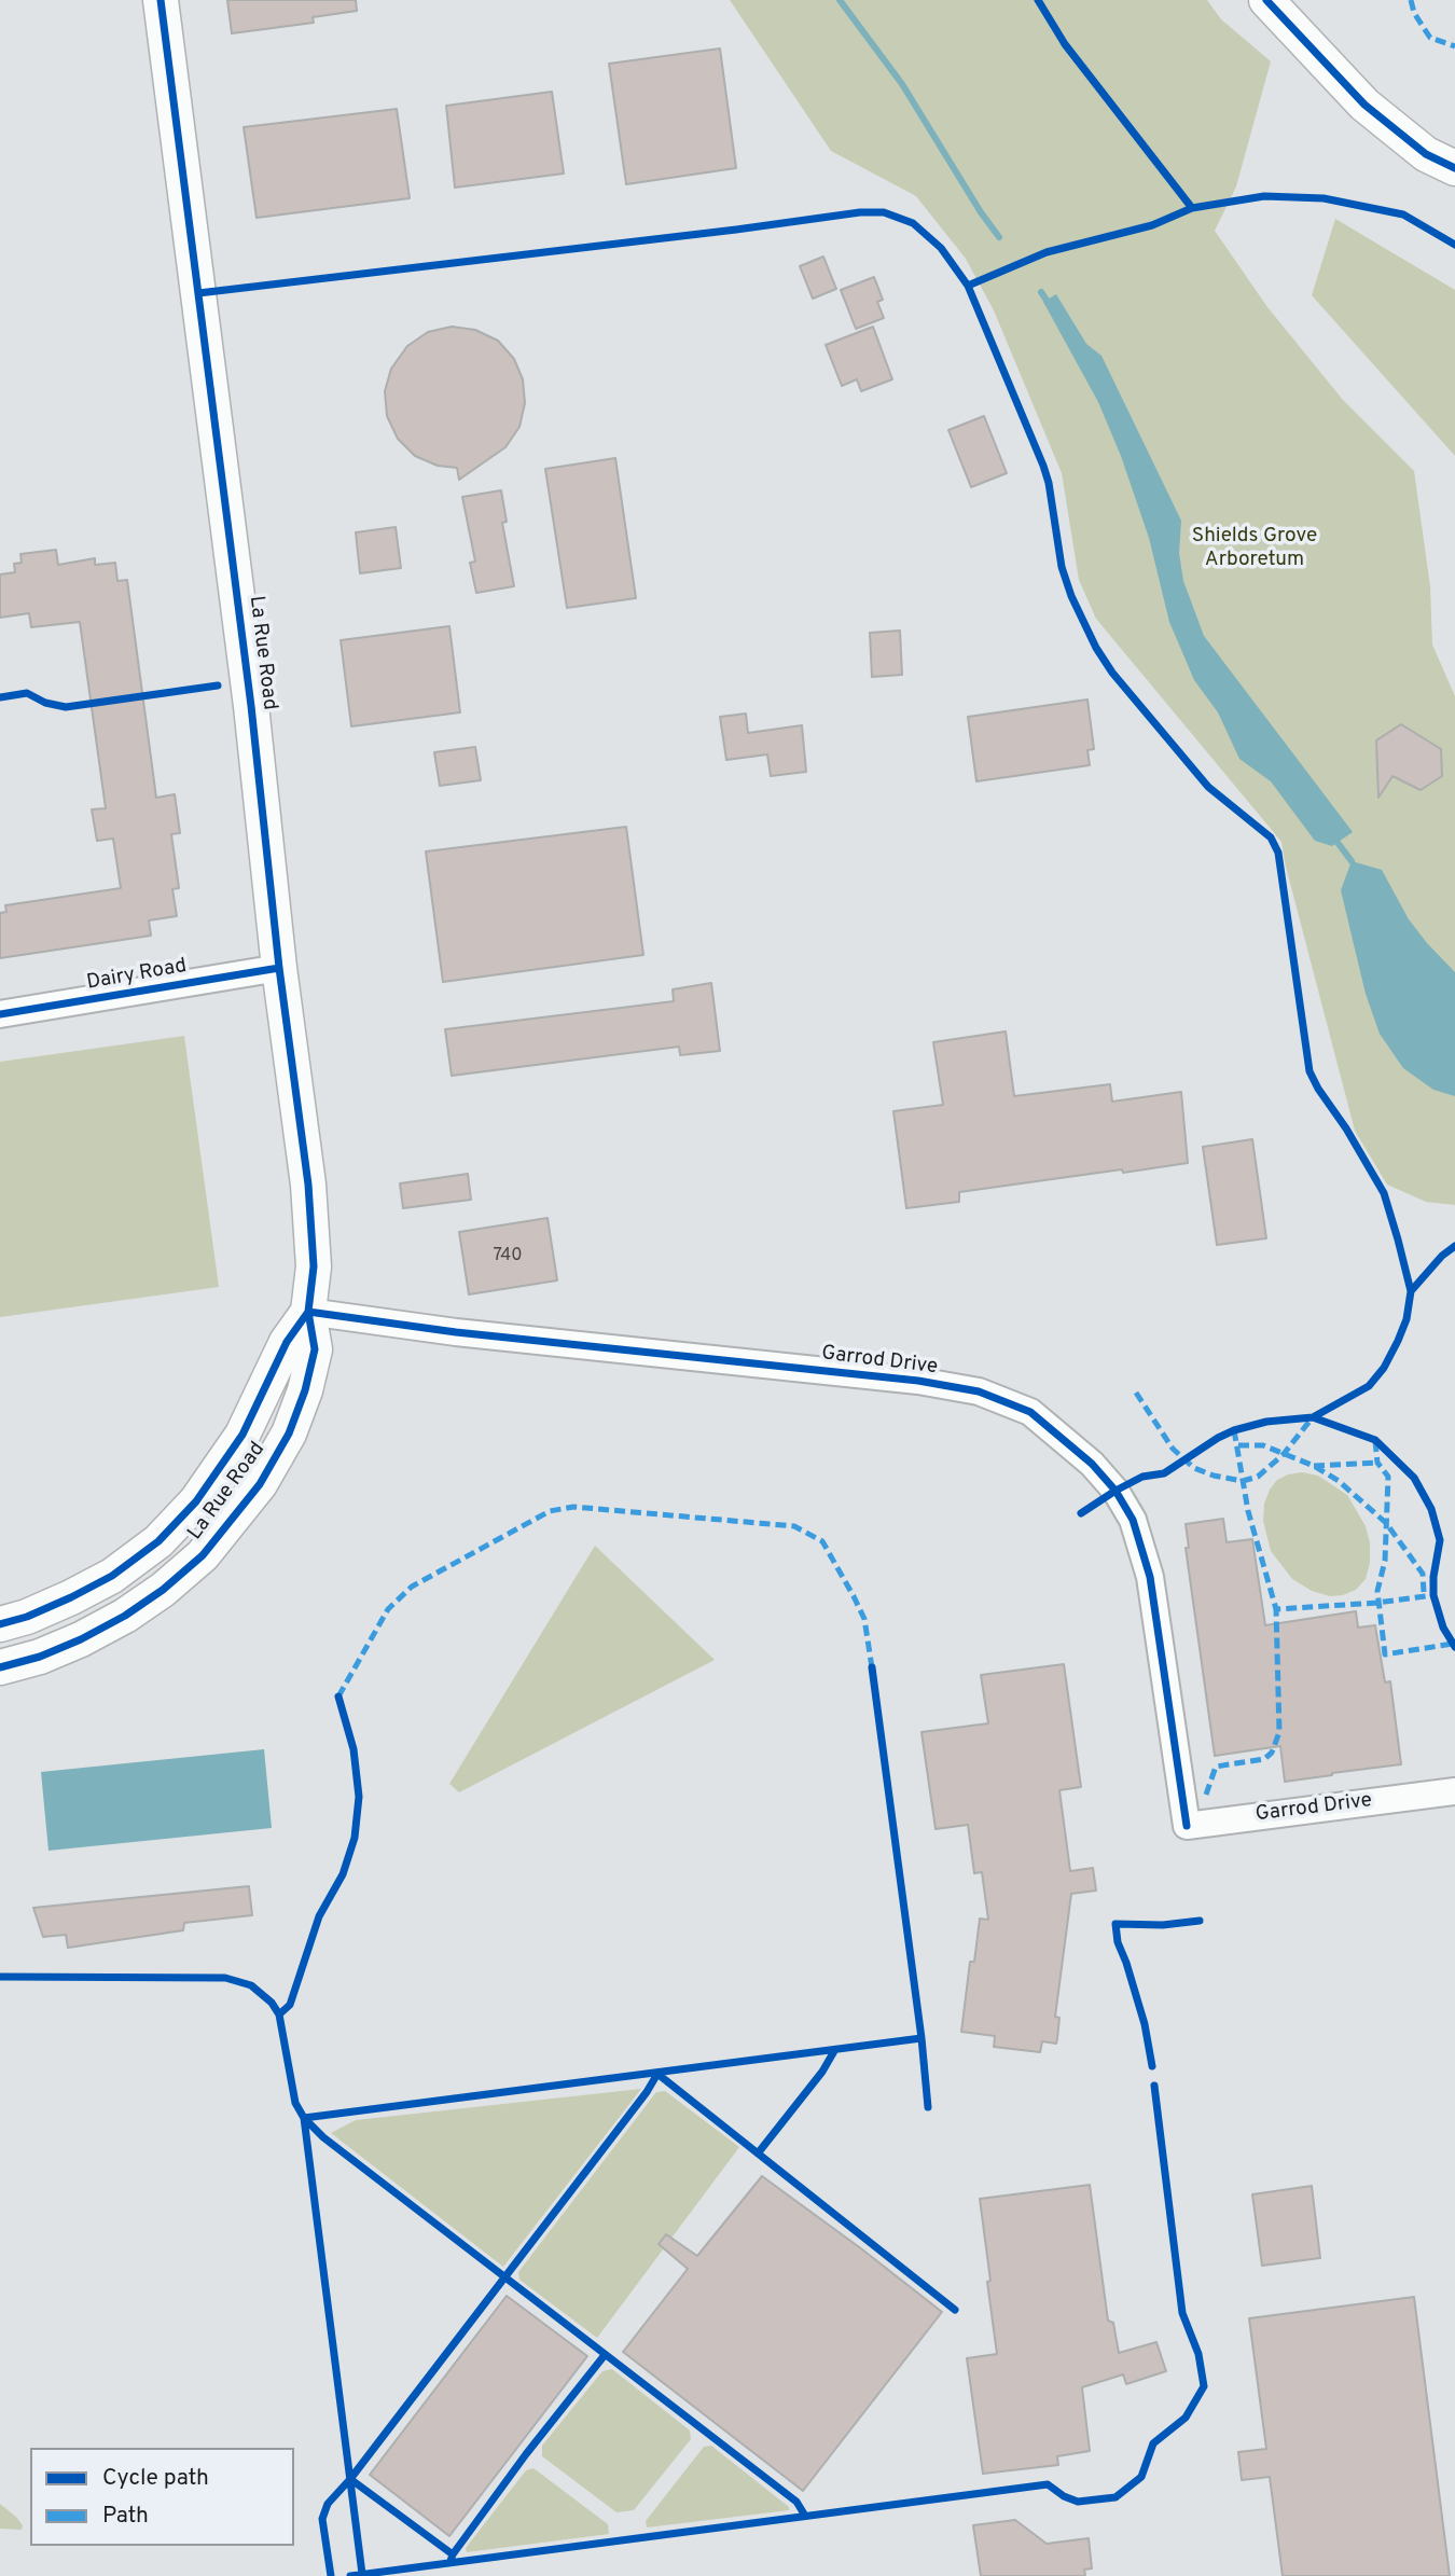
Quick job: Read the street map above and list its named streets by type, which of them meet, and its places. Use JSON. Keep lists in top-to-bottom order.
{
  "streets": {
    "street": ["La Rue Road", "Dairy Road", "Garrod Drive"]
  },
  "crossings": [
    ["La Rue Road", "Dairy Road"],
    ["La Rue Road", "Garrod Drive"]
  ],
  "parks": ["Shields Grove Arboretum"],
  "house_numbers": ["740"],
  "legend": ["Cycle path", "Path"]
}
